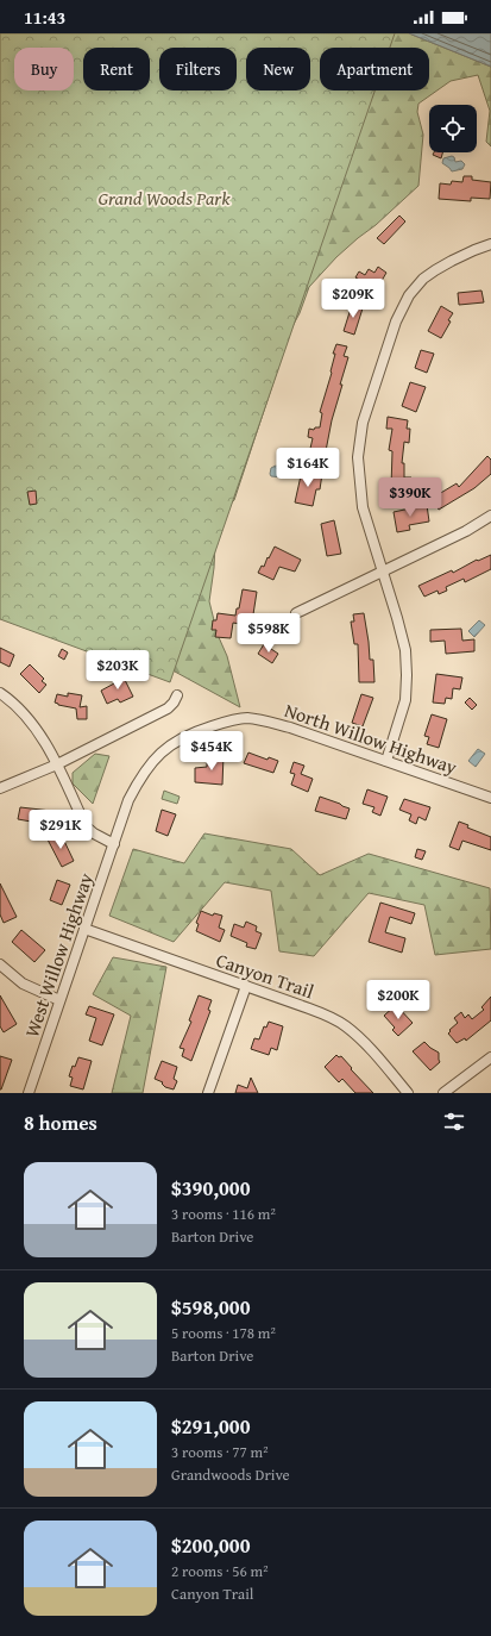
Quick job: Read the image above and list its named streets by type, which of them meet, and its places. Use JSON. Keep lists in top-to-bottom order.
{
  "streets": {
    "street": ["North Willow Highway", "West Willow Highway", "Canyon Trail"]
  },
  "crossings": [
    ["North Willow Highway", "West Willow Highway"],
    ["West Willow Highway", "Canyon Trail"]
  ],
  "parks": ["Grand Woods Park"],
  "page": {
    "status": "11:43",
    "chip": [
      "Buy",
      "Rent",
      "Filters",
      "New",
      "Apartment"
    ],
    "price": [
      "$209K",
      "$164K",
      "$390K",
      "$598K",
      "$203K",
      "$454K",
      "$291K",
      "$200K"
    ],
    "heading": "8 homes",
    "list": [
      {
        "name": "$390,000",
        "note": "3 rooms · 116 m² · Barton Drive"
      },
      {
        "name": "$598,000",
        "note": "5 rooms · 178 m² · Barton Drive"
      },
      {
        "name": "$291,000",
        "note": "3 rooms · 77 m² · Grandwoods Drive"
      },
      {
        "name": "$200,000",
        "note": "2 rooms · 56 m² · Canyon Trail"
      }
    ]
  }
}
